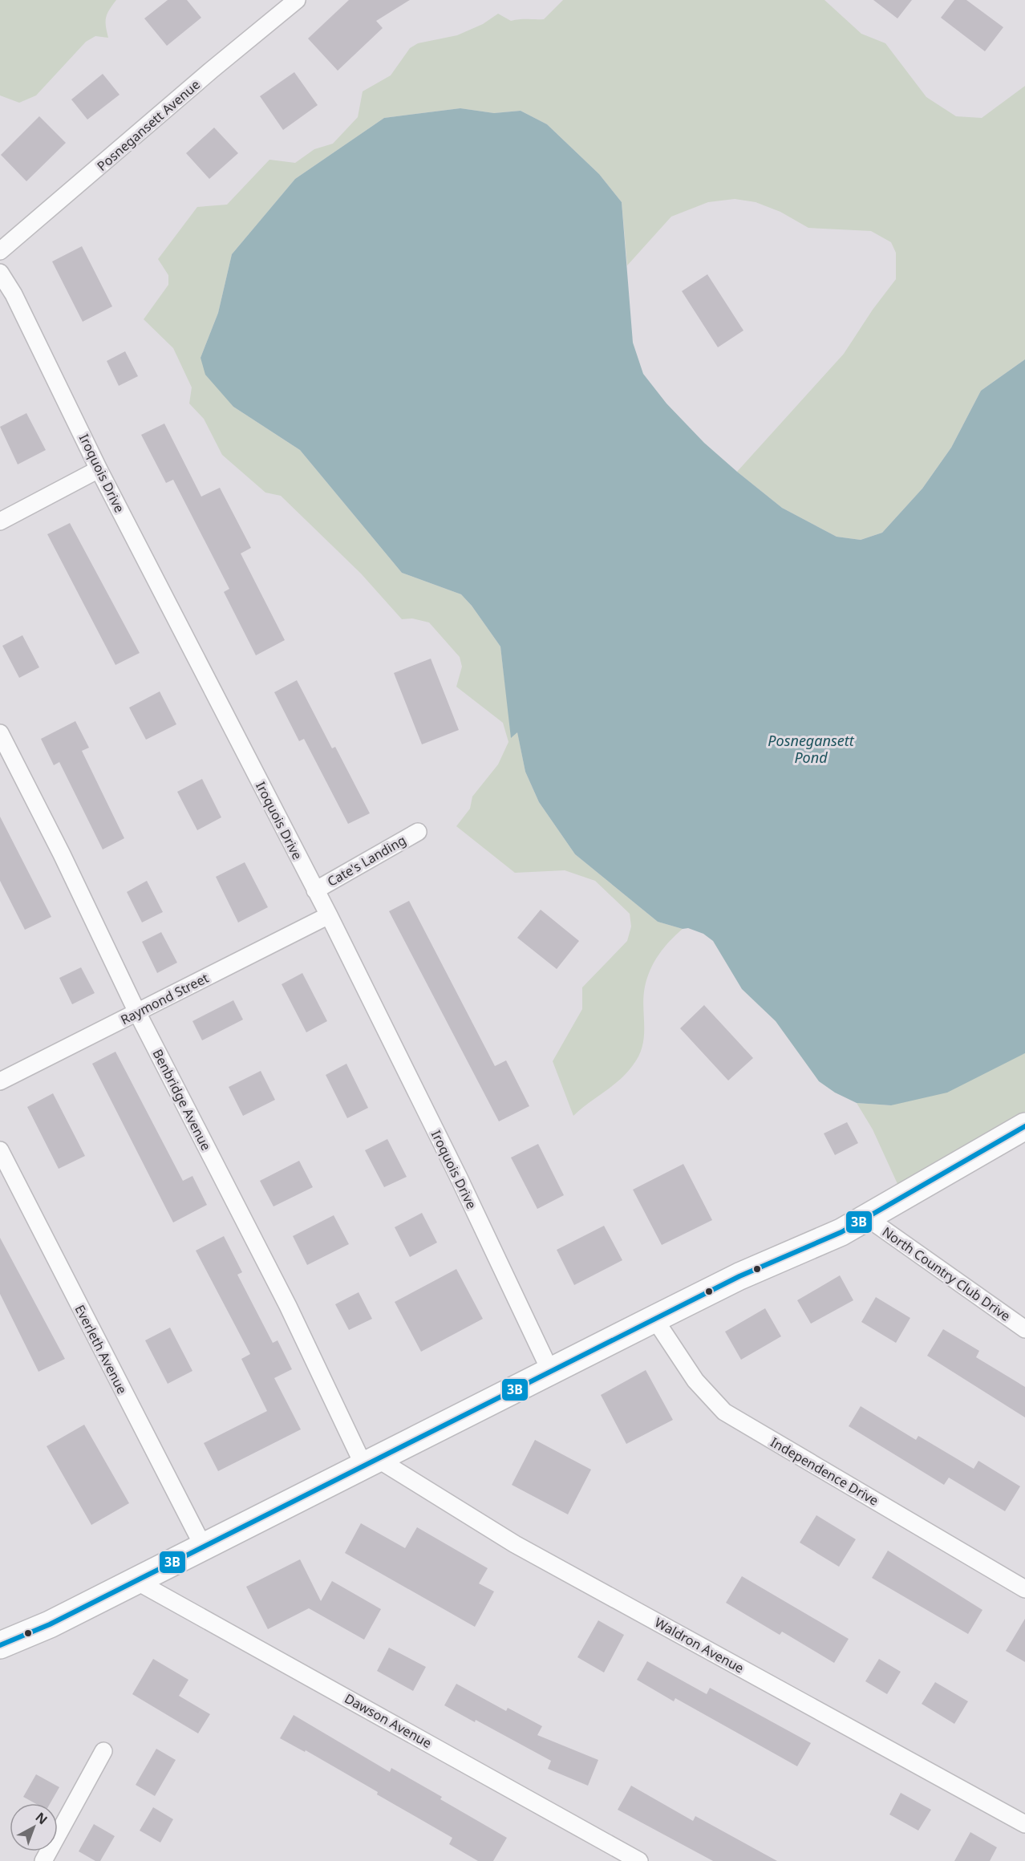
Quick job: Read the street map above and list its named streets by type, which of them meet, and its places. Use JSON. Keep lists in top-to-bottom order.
{
  "streets": {
    "street": [
      "Posnegansett Avenue",
      "Iroquois Drive",
      "Cate's Landing",
      "Raymond Street",
      "Benbridge Avenue",
      "North Country Club Drive",
      "Everleth Avenue",
      "Independence Drive",
      "Waldron Avenue",
      "Dawson Avenue"
    ]
  },
  "crossings": [
    ["Iroquois Drive", "Cate's Landing"],
    ["Iroquois Drive", "Raymond Street"],
    ["Raymond Street", "Benbridge Avenue"],
    ["Benbridge Avenue", "Waldron Avenue"]
  ],
  "water": ["Posnegansett Pond"],
  "lines": ["transit line 3B"],
  "north": "top right"
}
